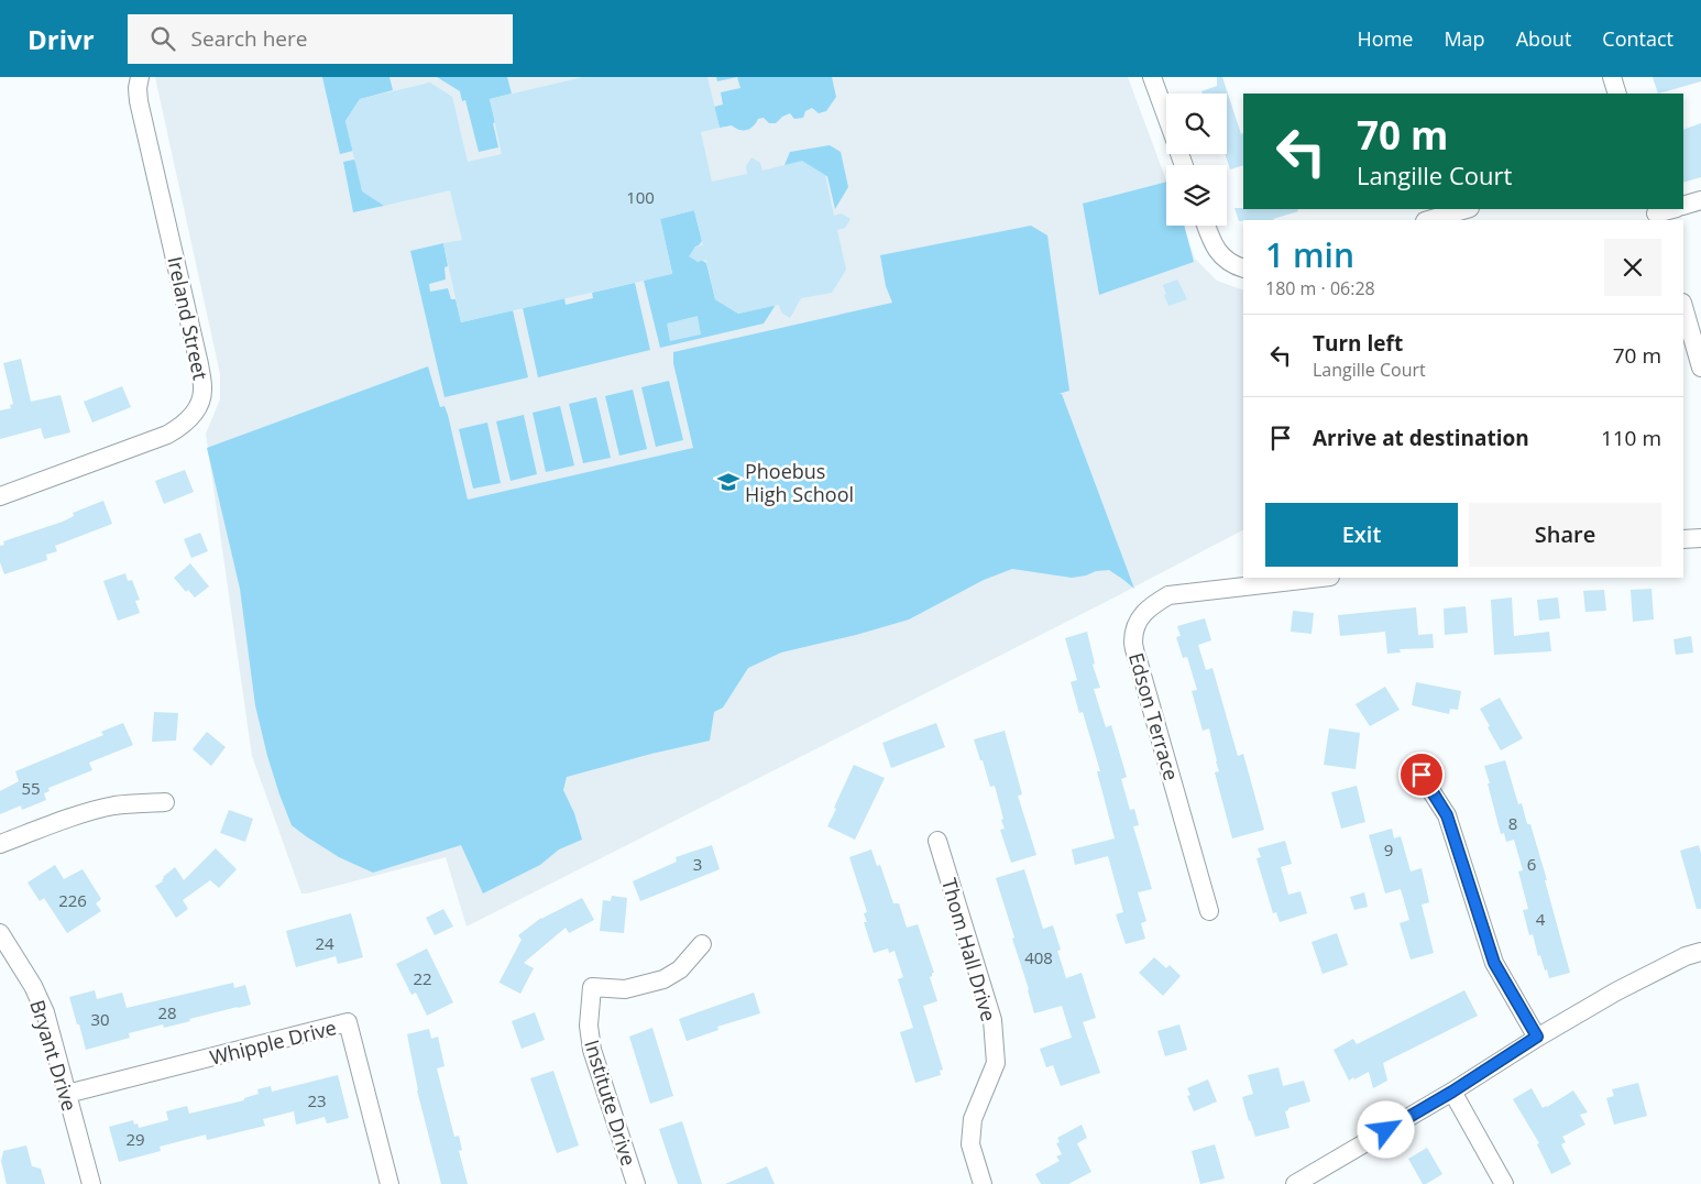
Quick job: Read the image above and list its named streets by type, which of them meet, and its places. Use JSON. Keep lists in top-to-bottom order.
{
  "streets": {
    "street": [
      "Ireland Street",
      "Edson Terrace",
      "Thom Hall Drive",
      "Whipple Drive",
      "Bryant Drive",
      "Institute Drive"
    ]
  },
  "crossings": [
    ["Whipple Drive", "Bryant Drive"]
  ],
  "places": {
    "school or university": ["Phoebus High School"]
  },
  "house_numbers": [
    "100",
    "55",
    "8",
    "9",
    "3",
    "6",
    "226",
    "4",
    "24",
    "408",
    "22",
    "28",
    "30",
    "23",
    "29"
  ],
  "page": {
    "header": "Drivr",
    "search": "Search here",
    "nav": [
      "Home",
      "Map",
      "About",
      "Contact"
    ],
    "turn": ["70 m", "Langille Court"],
    "heading": ["1 min", "180 m · 06:28"],
    "list": [
      {
        "name": "Turn left",
        "note": "Langille Court",
        "value": "70 m"
      },
      {
        "name": "Arrive at destination",
        "value": "110 m"
      }
    ],
    "buttons": ["Exit", "Share"]
  }
}
